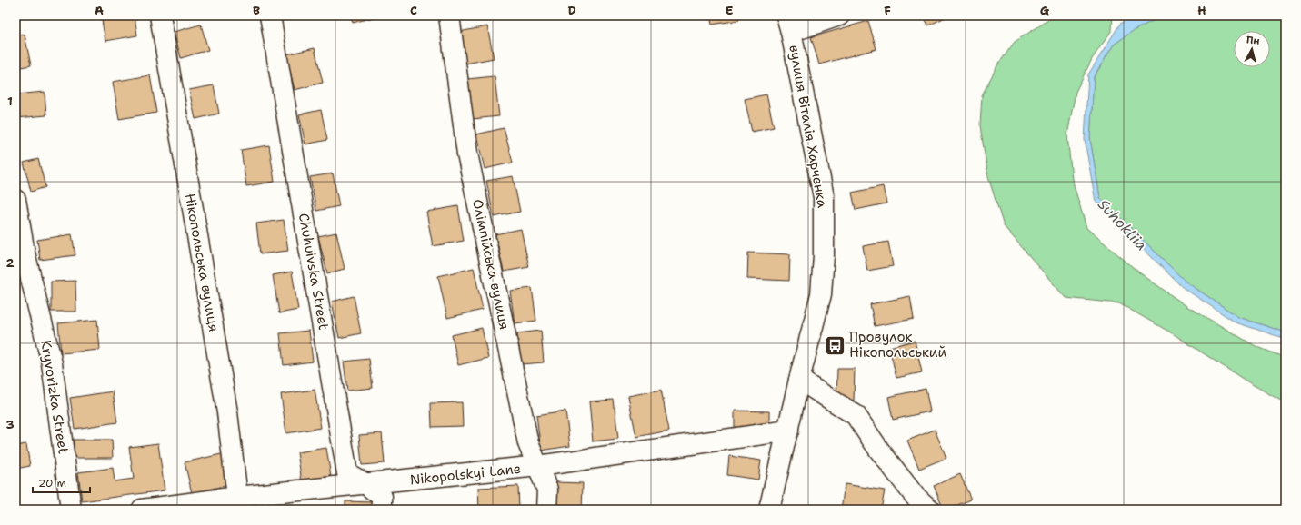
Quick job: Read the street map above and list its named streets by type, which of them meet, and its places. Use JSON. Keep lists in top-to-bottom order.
{
  "streets": {
    "street": [
      "вулиця Віталія Харченка",
      "Нікопольська вулиця",
      "Олімпійська вулиця",
      "Chuhuivska Street",
      "Kryvorizka Street",
      "Nikopolskyi Lane"
    ]
  },
  "crossings": [
    ["вулиця Віталія Харченка", "Nikopolskyi Lane"],
    ["Нікопольська вулиця", "Nikopolskyi Lane"],
    ["Олімпійська вулиця", "Nikopolskyi Lane"],
    ["Chuhuivska Street", "Nikopolskyi Lane"]
  ],
  "water": ["Suhokliia"],
  "places": {
    "bus stop": ["Провулок Нікопольський"]
  },
  "scale_bar": "20 m",
  "north": "top",
  "grid": {
    "columns": [
      "A",
      "B",
      "C",
      "D",
      "E",
      "F",
      "G",
      "H"
    ],
    "rows": ["1", "2", "3"]
  }
}
